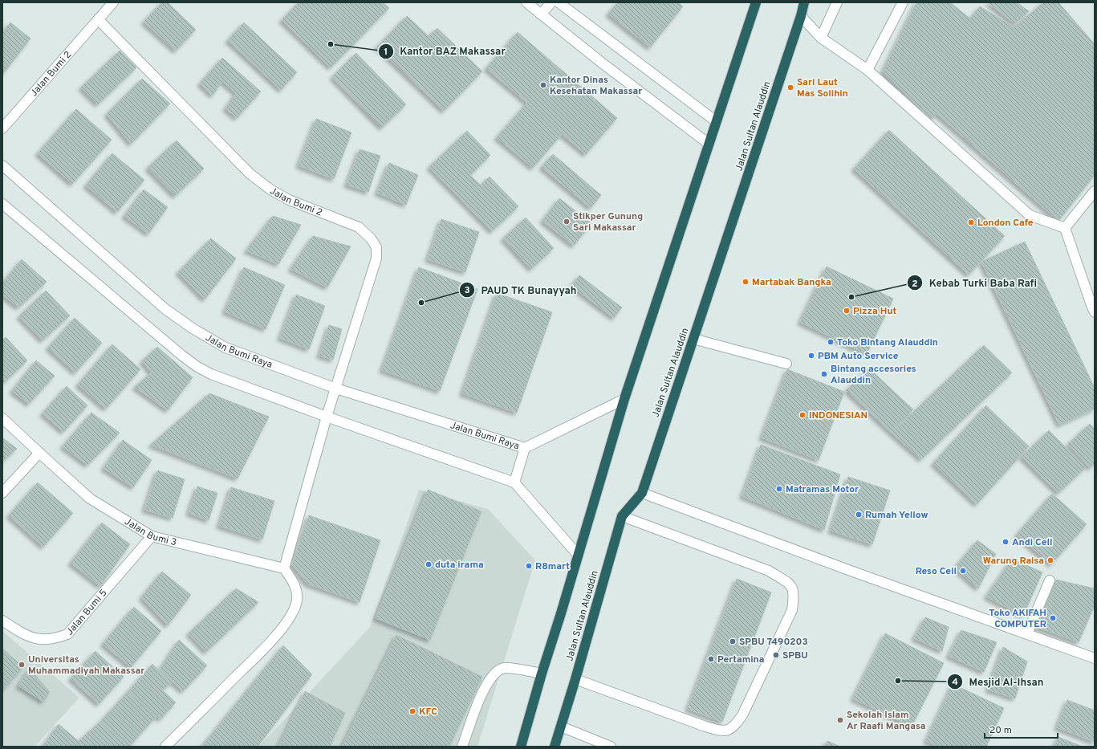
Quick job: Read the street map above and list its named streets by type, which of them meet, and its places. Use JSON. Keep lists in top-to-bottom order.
{
  "streets": {
    "highway": ["Jalan Sultan Alauddin"],
    "street": [
      "Jalan Bumi 2",
      "Jalan Bumi Raya",
      "Jalan Bumi 3",
      "Jalan Bumi 5"
    ]
  },
  "crossings": [
    ["Jalan Bumi 2", "Jalan Bumi Raya"],
    ["Jalan Bumi 3", "Jalan Bumi 5"]
  ],
  "places": [
    "Kantor BAZ Makassar",
    "Kantor Dinas Kesehatan Makassar",
    "Sari Laut Mas Solihin",
    "Stikper Gunung Sari Makassar",
    "London Cafe",
    "Martabak Bangka",
    "Kebab Turki Baba Rafi",
    "PAUD TK Bunayyah",
    "Pizza Hut",
    "Toko Bintang Alauddin",
    "PBM Auto Service",
    "Bintang accesories Alauddin",
    "INDONESIAN",
    "Matramas Motor",
    "Rumah Yellow",
    "Andi Cell",
    "Warung Raisa",
    "duta irama",
    "R8mart",
    "Reso Cell",
    "Toko AKIFAH COMPUTER",
    "SPBU 7490203",
    "SPBU",
    "Pertamina",
    "Universitas Muhammadiyah Makassar",
    "Mesjid Al-Ihsan",
    "KFC",
    "Sekolah Islam Ar Raafi Mangasa"
  ],
  "scale_bar": "20 m"
}
